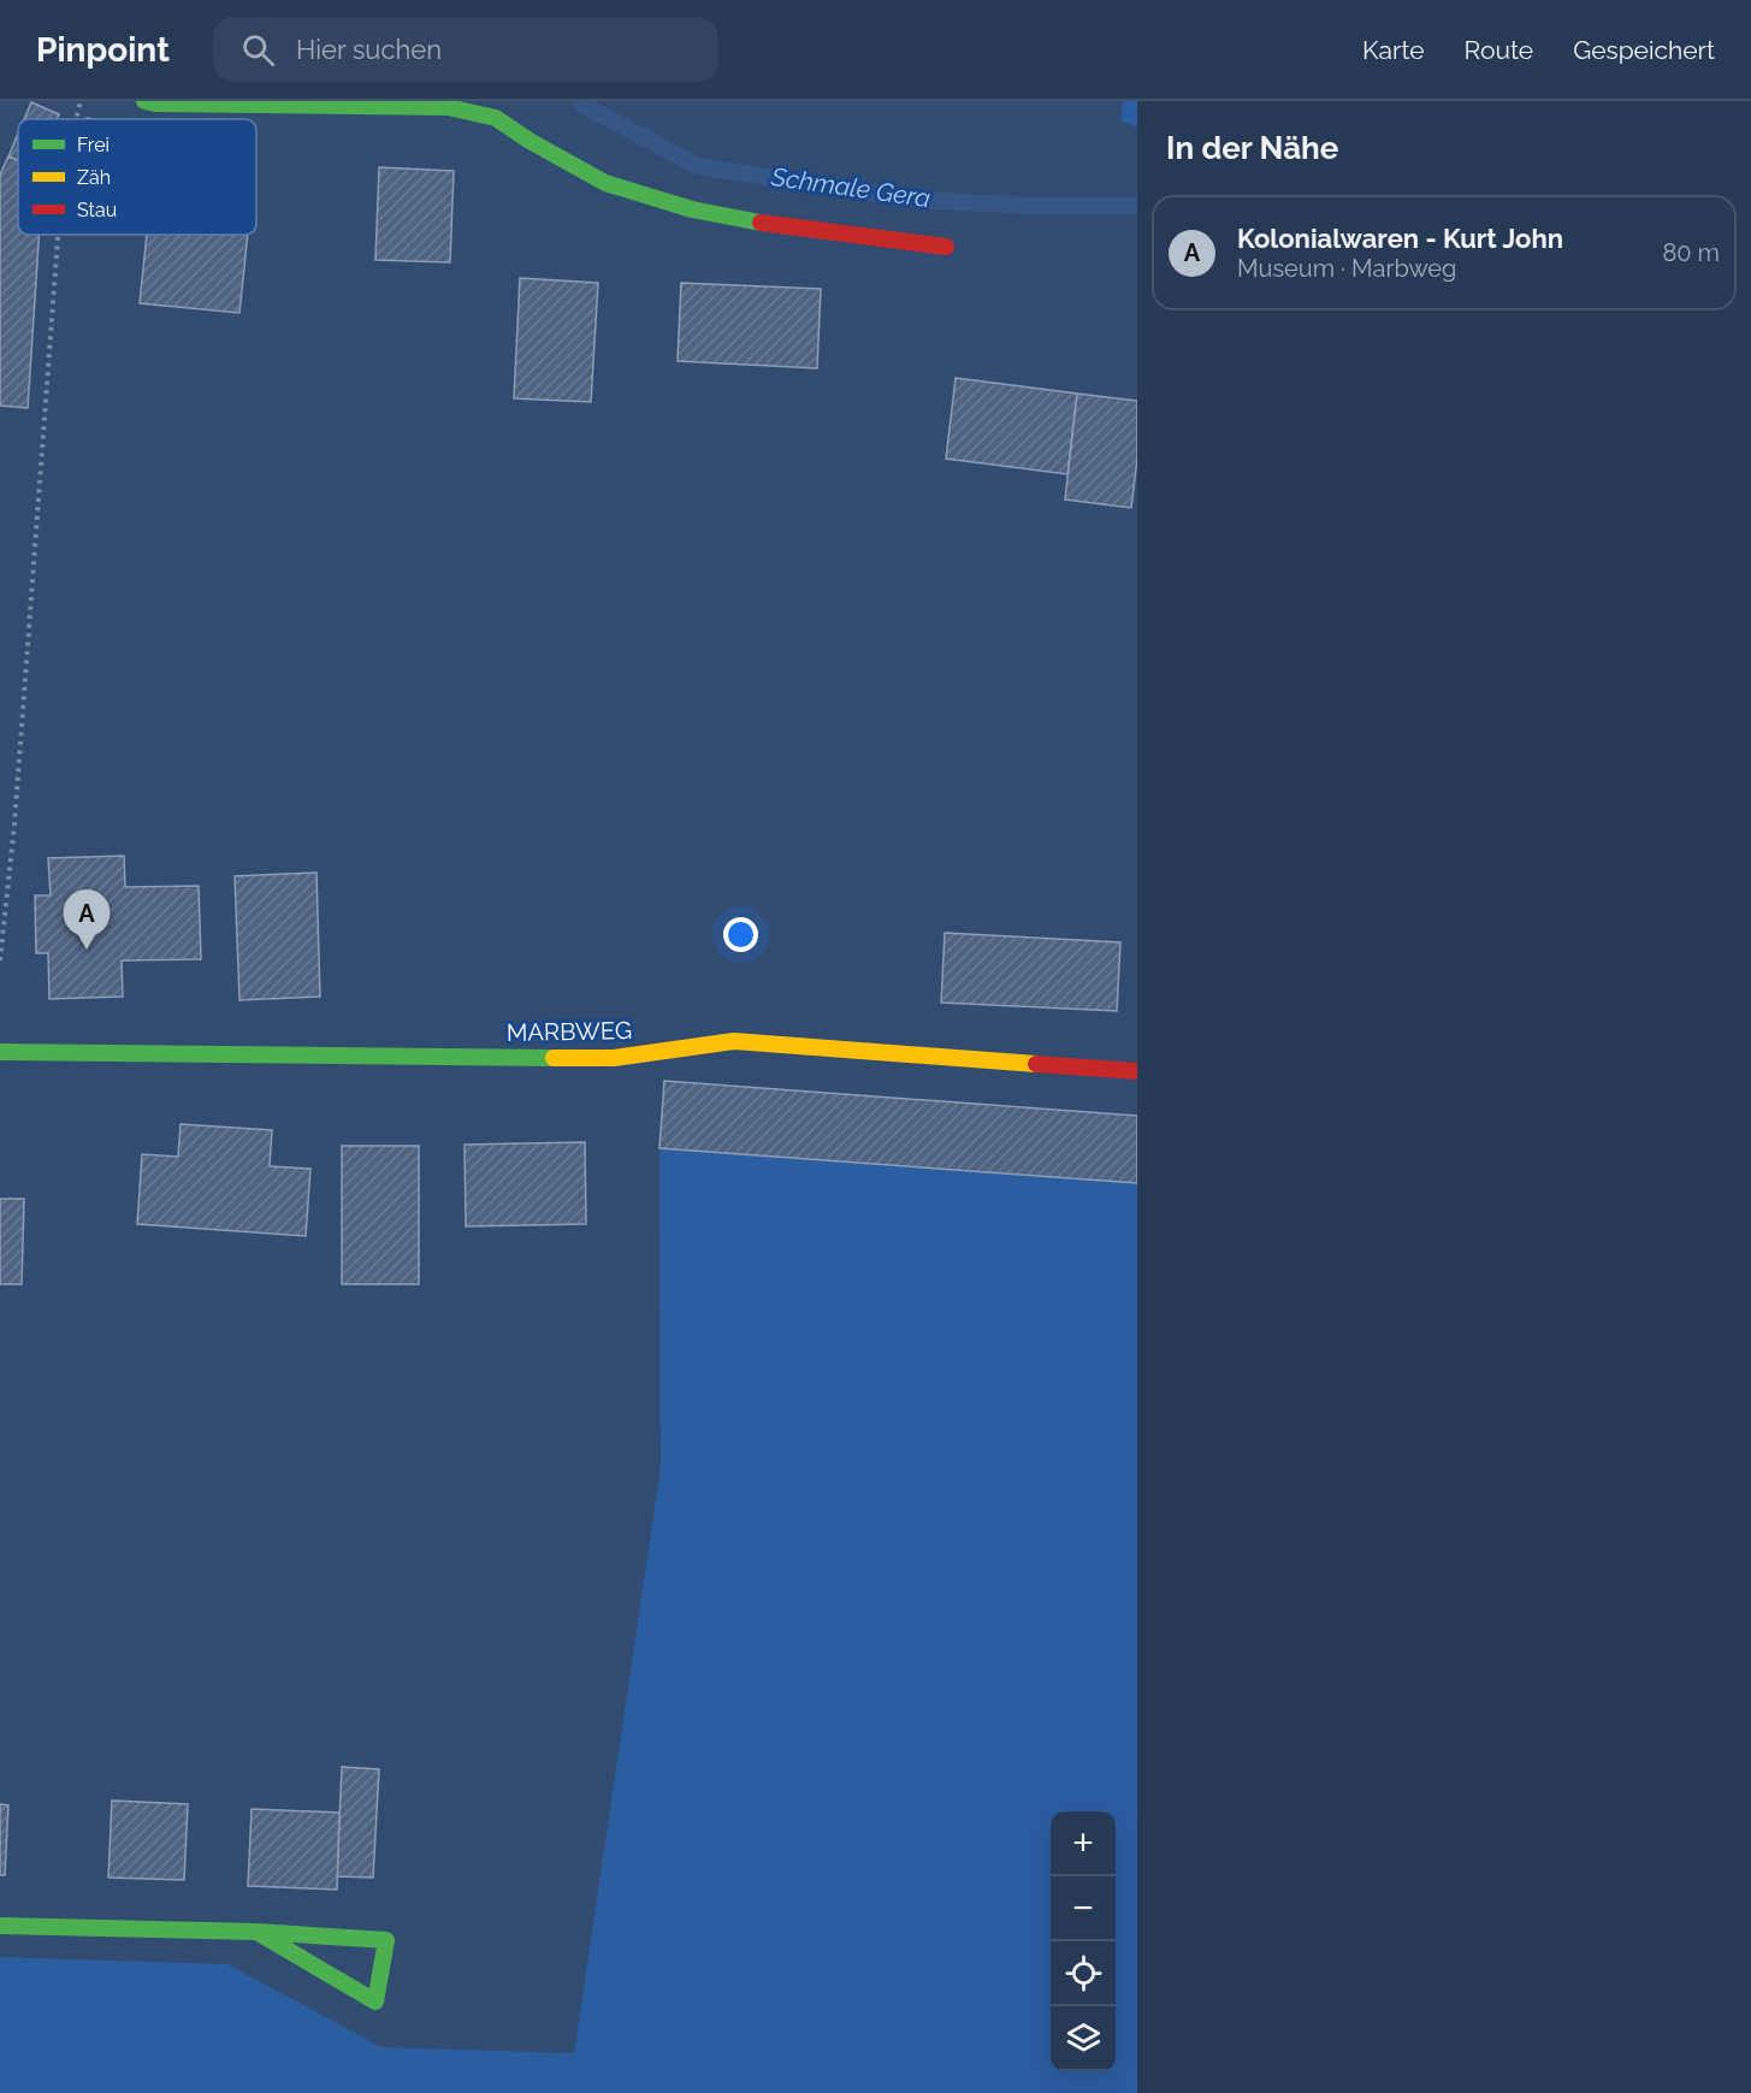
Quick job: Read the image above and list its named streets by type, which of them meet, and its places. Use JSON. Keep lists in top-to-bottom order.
{
  "streets": {
    "street": ["MARBWEG"]
  },
  "water": ["Schmale Gera"],
  "legend": ["Frei", "Zäh", "Stau"],
  "page": {
    "header": "Pinpoint",
    "search": "Hier suchen",
    "nav": ["Karte", "Route", "Gespeichert"],
    "heading": "In der Nähe",
    "list": [
      {
        "mark": "A",
        "name": "Kolonialwaren - Kurt John",
        "note": "Museum · Marbweg",
        "value": "80 m"
      }
    ],
    "pins": "A",
    "map_buttons": ["+", "−"]
  }
}
